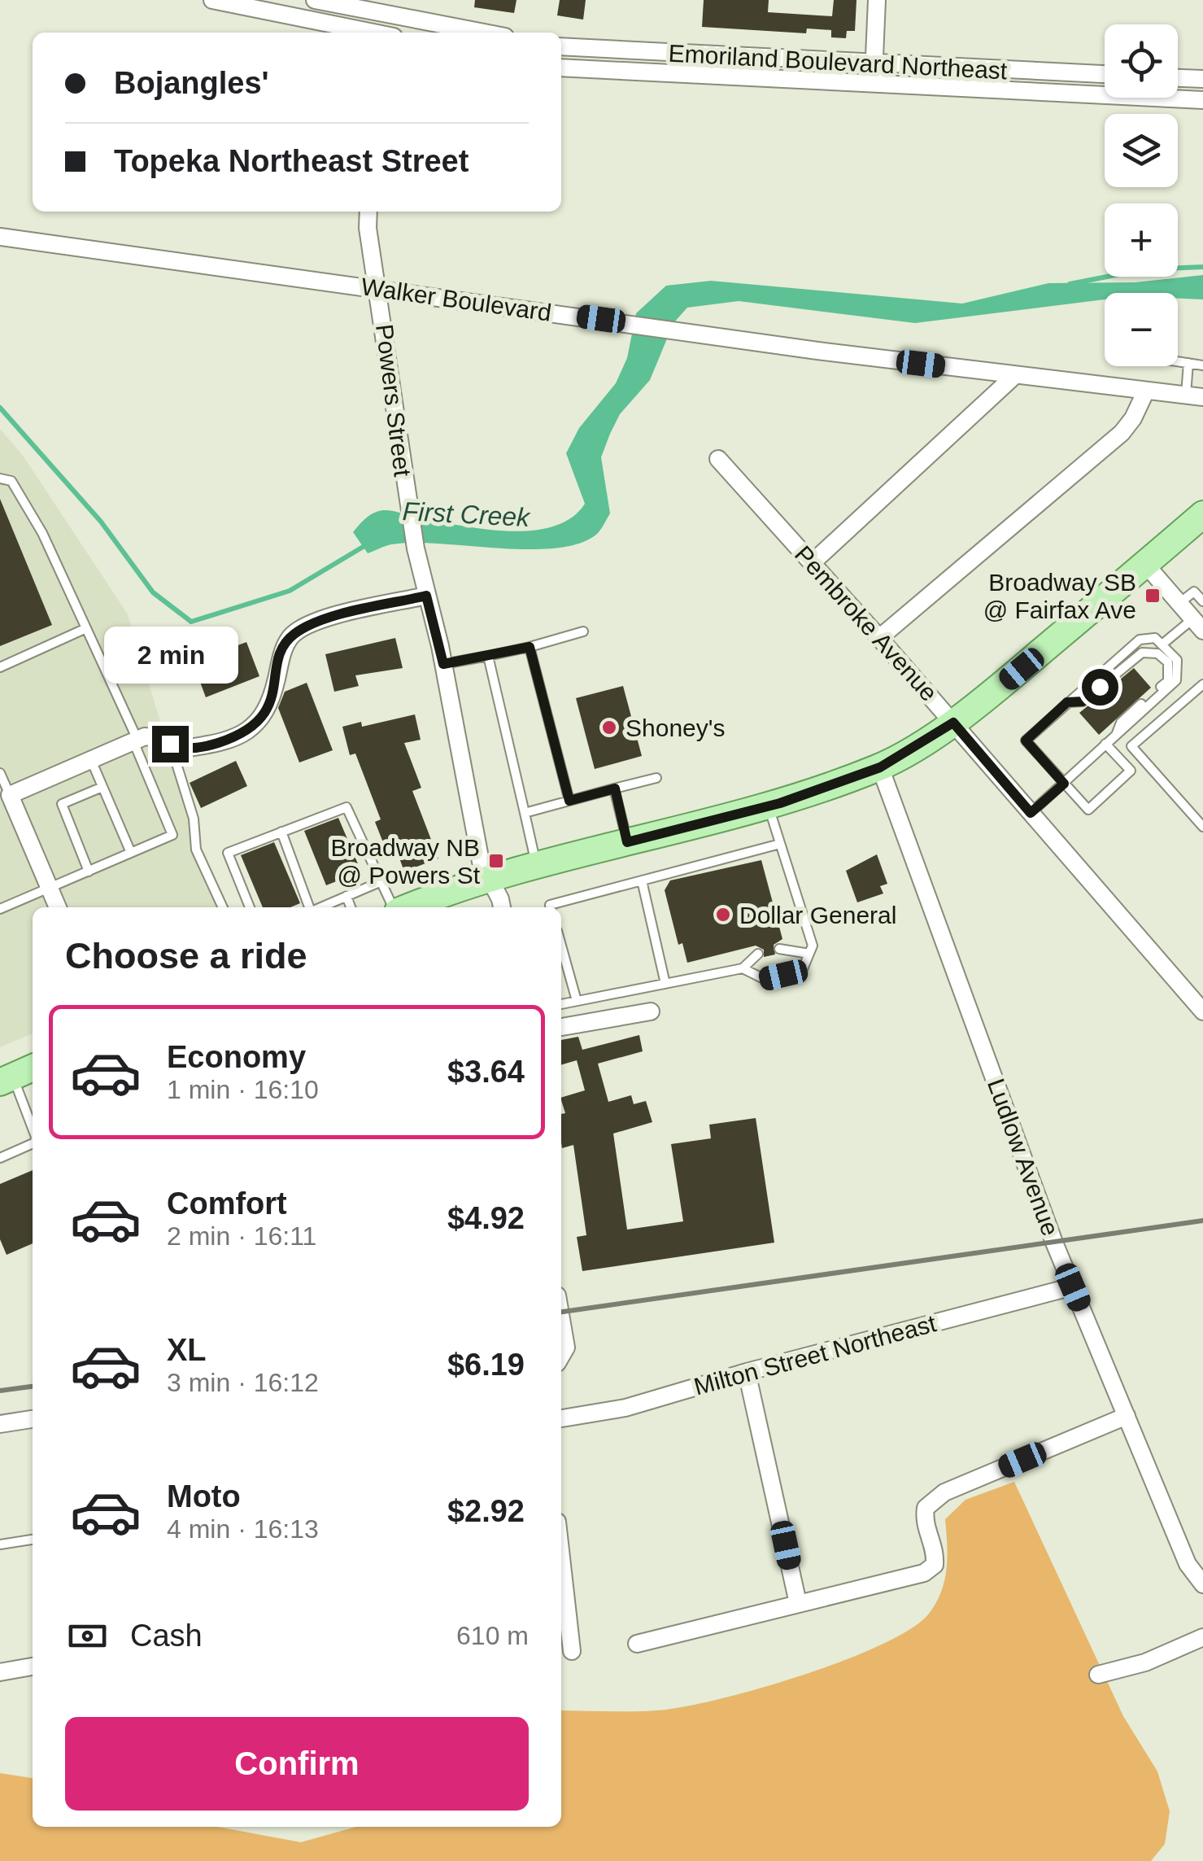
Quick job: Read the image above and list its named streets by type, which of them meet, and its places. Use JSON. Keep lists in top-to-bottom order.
{
  "streets": {
    "street": [
      "Emoriland Boulevard Northeast",
      "Walker Boulevard",
      "Powers Street",
      "Pembroke Avenue",
      "Ludlow Avenue",
      "Milton Street Northeast"
    ]
  },
  "crossings": [
    ["Walker Boulevard", "Powers Street"],
    ["Ludlow Avenue", "Milton Street Northeast"]
  ],
  "water": ["First Creek"],
  "places": {
    "transit": ["Broadway SB @ Fairfax Ave", "Broadway NB @ Powers St"],
    "other": ["Shoney's", "Dollar General"]
  },
  "page": {
    "map_buttons": ["+", "−"],
    "banner": ["Bojangles'", "Topeka Northeast Street"],
    "bubble": "2 min",
    "heading": "Choose a ride",
    "list": [
      {
        "name": "Economy",
        "note": "1 min · 16:10",
        "value": "$3.64"
      },
      {
        "name": "Comfort",
        "note": "2 min · 16:11",
        "value": "$4.92"
      },
      {
        "name": "XL",
        "note": "3 min · 16:12",
        "value": "$6.19"
      },
      {
        "name": "Moto",
        "note": "4 min · 16:13",
        "value": "$2.92"
      }
    ],
    "pay": ["Cash", "610 m"],
    "buttons": "Confirm"
  }
}
